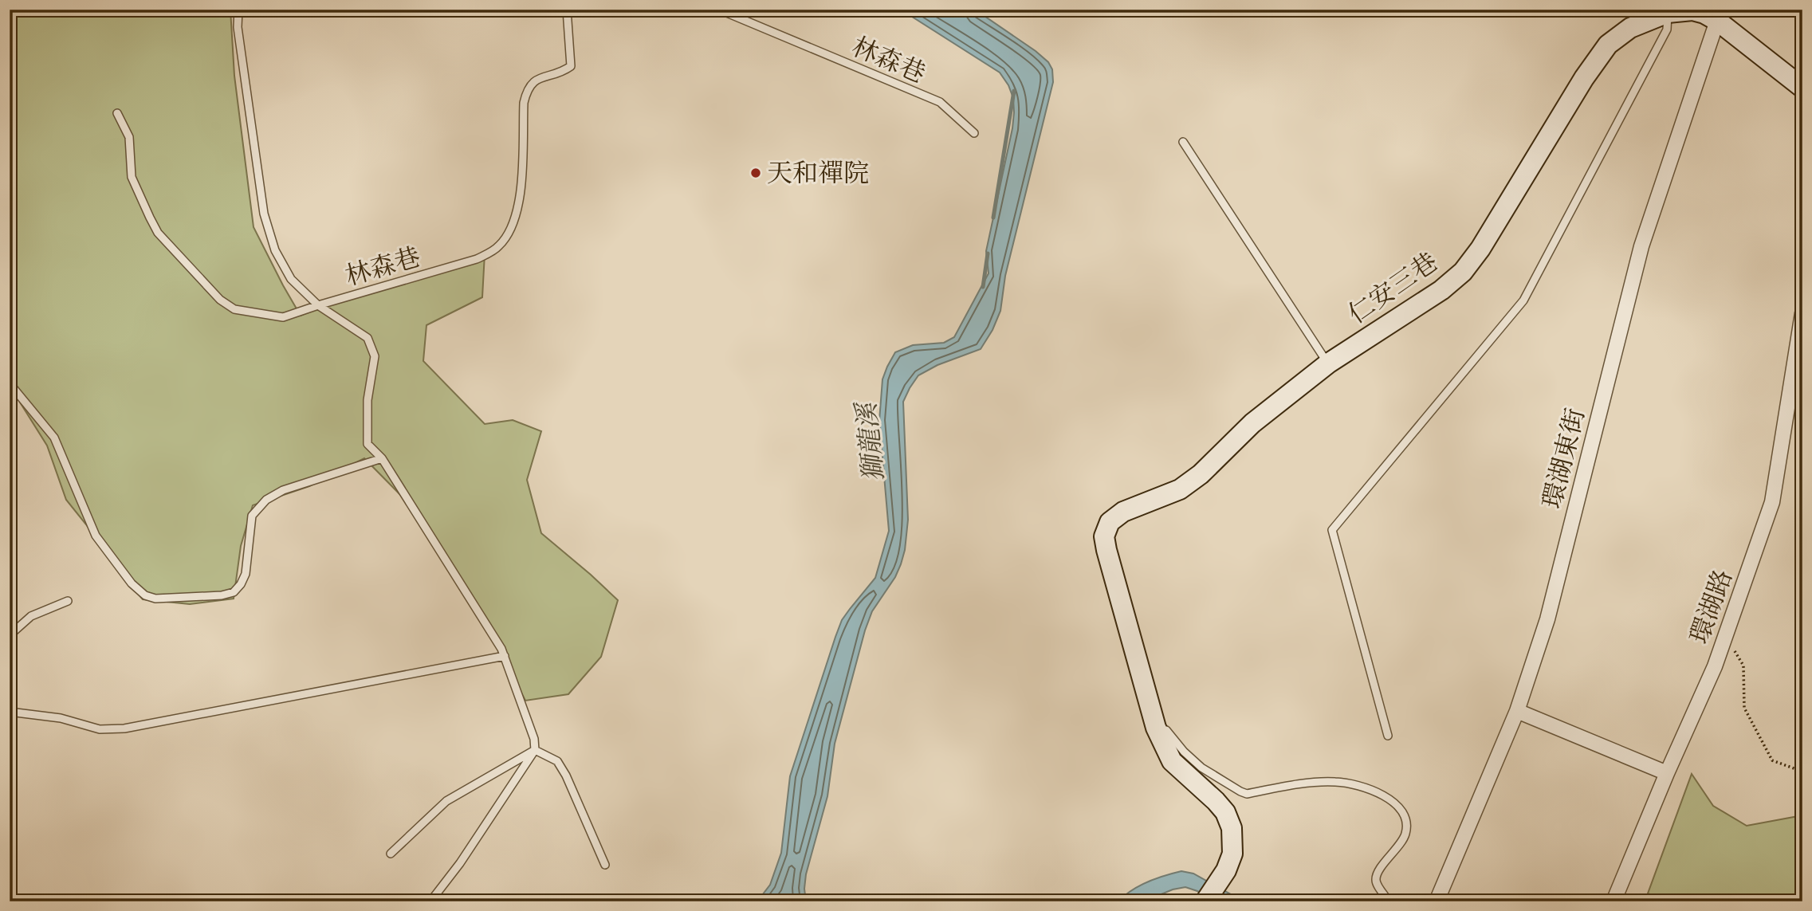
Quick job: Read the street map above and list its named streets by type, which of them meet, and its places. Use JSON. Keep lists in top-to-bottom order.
{
  "streets": {
    "street": ["仁安三巷", "環湖東街", "環湖路"],
    "lane": ["林森巷"]
  },
  "crossings": [
    ["仁安三巷", "環湖東街"]
  ],
  "water": ["獅龍溪"],
  "places": ["天和禪院"]
}
